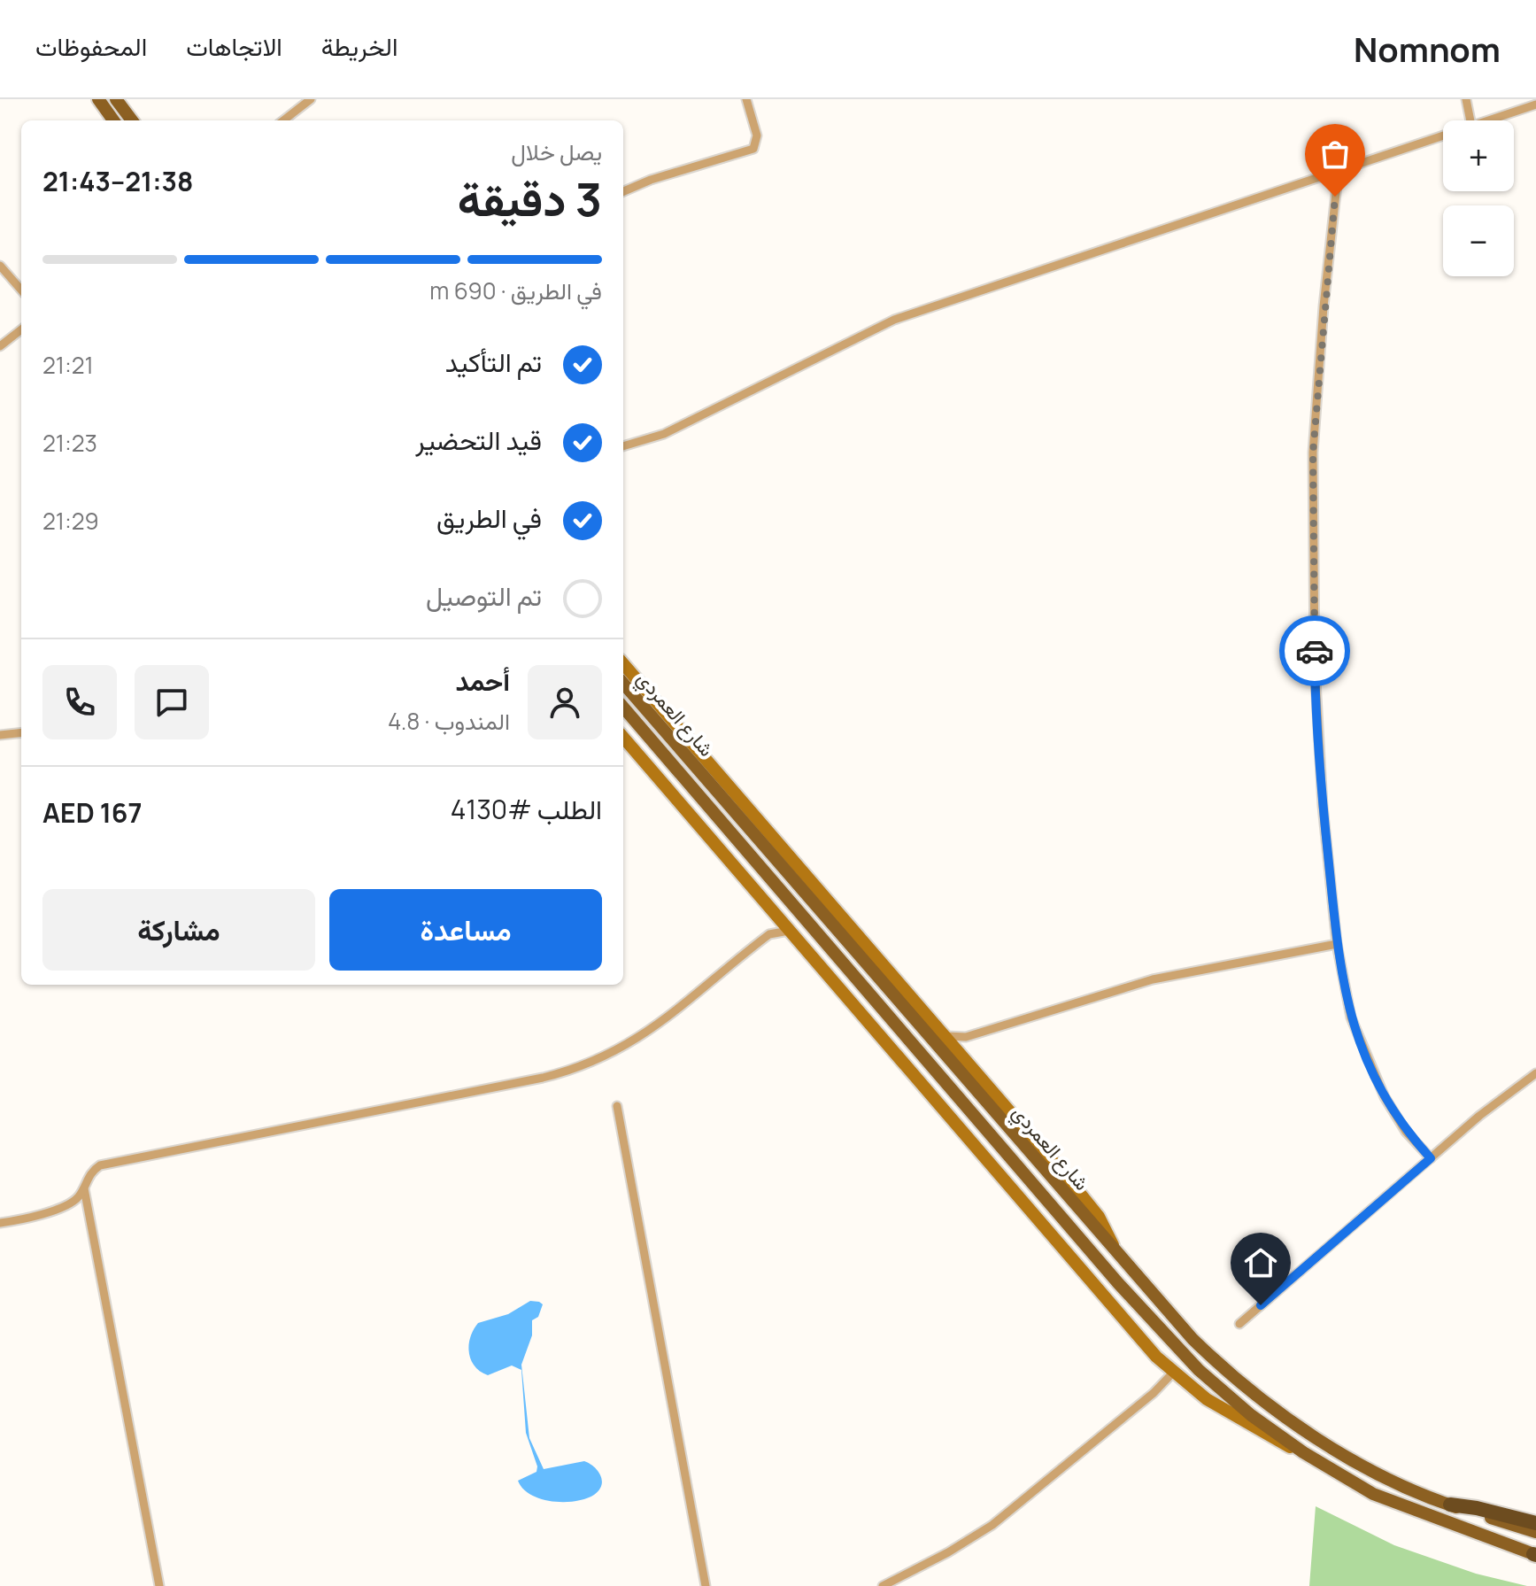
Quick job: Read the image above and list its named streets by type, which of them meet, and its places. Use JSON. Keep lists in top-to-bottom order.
{
  "streets": {
    "main road": ["شارع العمردي"]
  },
  "page": {
    "header": "Nomnom",
    "nav": ["الخريطة", "الاتجاهات", "المحفوظات"],
    "map_buttons": ["+", "−"],
    "heading": ["3 دقيقة", "يصل خلال", "21:38–21:43"],
    "panel": [
      "أحمد",
      "المندوب · 4.8",
      "الطلب #4130",
      "AED 167"
    ],
    "bar": "في الطريق · 690 m",
    "list": [
      ["تم التأكيد", "21:21"],
      ["قيد التحضير", "21:23"],
      ["في الطريق", "21:29"],
      "تم التوصيل"
    ],
    "buttons": ["مساعدة", "مشاركة"]
  }
}
